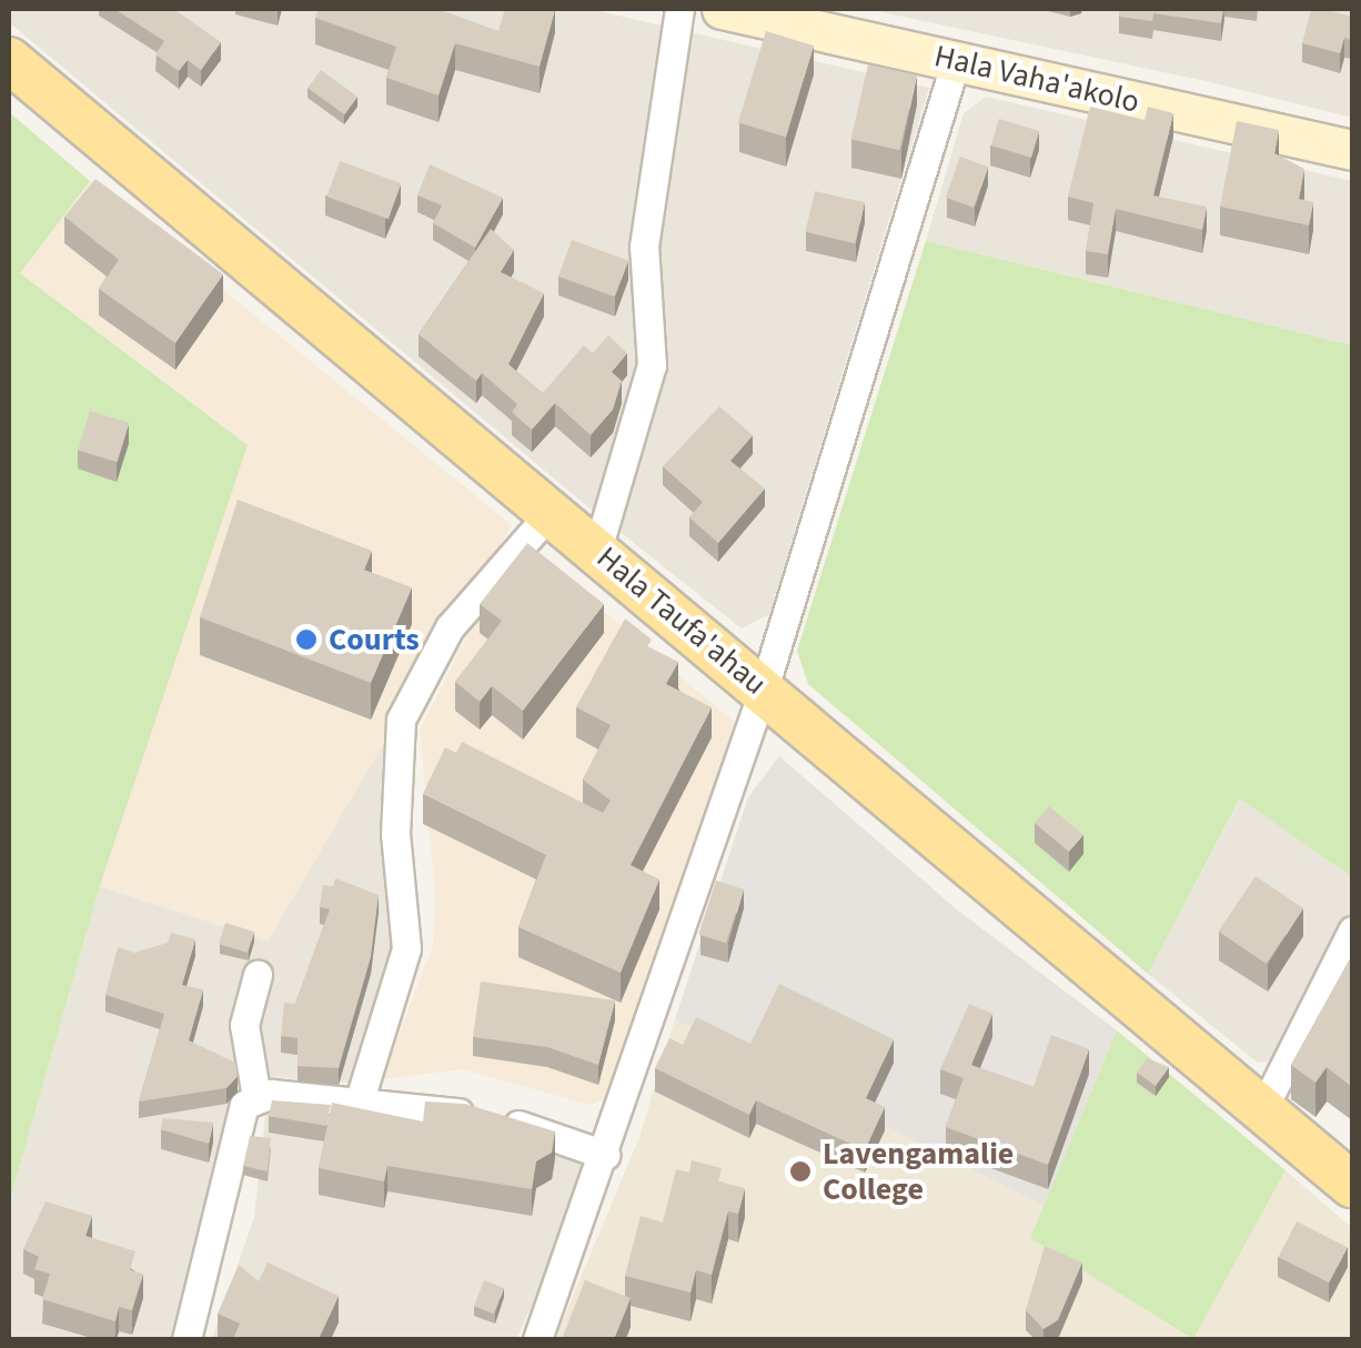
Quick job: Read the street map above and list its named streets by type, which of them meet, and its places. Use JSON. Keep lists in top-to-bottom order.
{
  "streets": {
    "main road": ["Hala Vaha'akolo", "Hala Taufa'ahau"]
  },
  "places": ["Courts", "Lavengamalie College"]
}
